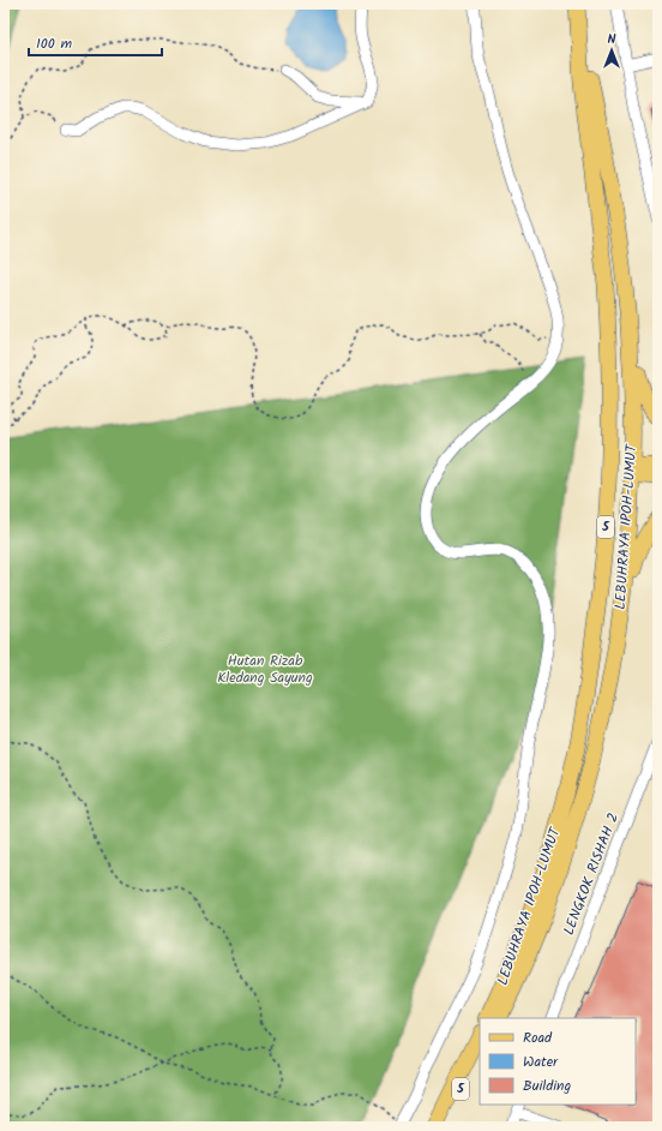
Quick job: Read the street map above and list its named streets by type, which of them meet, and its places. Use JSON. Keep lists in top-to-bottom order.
{
  "streets": {
    "highway": ["5", "LEBUHRAYA IPOH-LUMUT"],
    "street": ["LENGKOK RISHAH 2"]
  },
  "parks": ["Hutan Rizab Kledang Sayung"],
  "legend": ["Road", "Water", "Building"],
  "scale_bar": "100 m",
  "north": "top"
}
